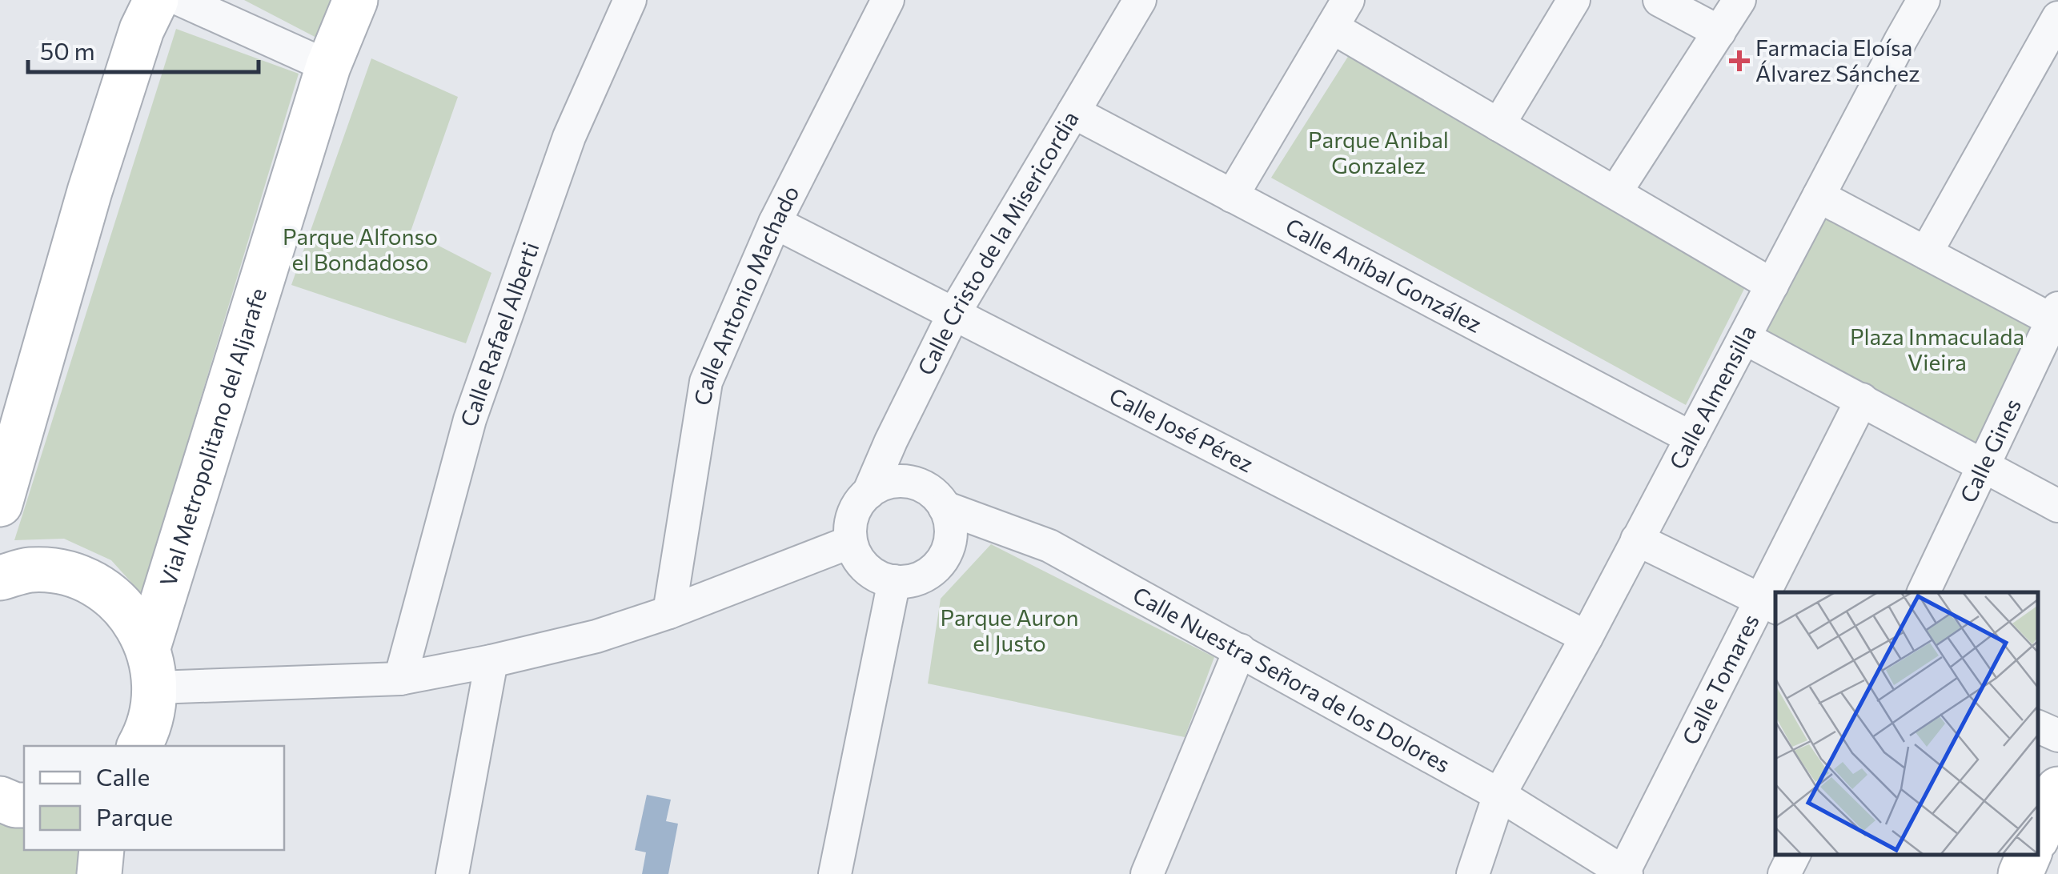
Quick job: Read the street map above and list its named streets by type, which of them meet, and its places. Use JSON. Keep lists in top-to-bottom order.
{
  "streets": {
    "main road": ["Vial Metropolitano del Aljarafe"],
    "street": [
      "Calle Cristo de la Misericordia",
      "Calle Aníbal González",
      "Calle Antonio Machado",
      "Calle Rafael Alberti",
      "Calle Almensilla",
      "Calle José Pérez",
      "Calle Gines",
      "Calle Nuestra Señora de los Dolores",
      "Calle Tomares"
    ]
  },
  "crossings": [
    ["Calle Cristo de la Misericordia", "Calle Aníbal González"],
    ["Calle Cristo de la Misericordia", "Calle José Pérez"],
    ["Calle Cristo de la Misericordia", "Calle Nuestra Señora de los Dolores"],
    ["Calle Aníbal González", "Calle Almensilla"],
    ["Calle Antonio Machado", "Calle José Pérez"],
    ["Calle Almensilla", "Calle José Pérez"],
    ["Calle Almensilla", "Calle Nuestra Señora de los Dolores"],
    ["Calle Nuestra Señora de los Dolores", "Calle Tomares"]
  ],
  "parks": [
    "Parque Anibal Gonzalez",
    "Parque Alfonso el Bondadoso",
    "Plaza Inmaculada Vieira",
    "Parque Auron el Justo"
  ],
  "places": {
    "health": ["Farmacia Eloísa Álvarez Sánchez"]
  },
  "legend": ["Calle", "Parque"],
  "scale_bar": "50 m"
}
